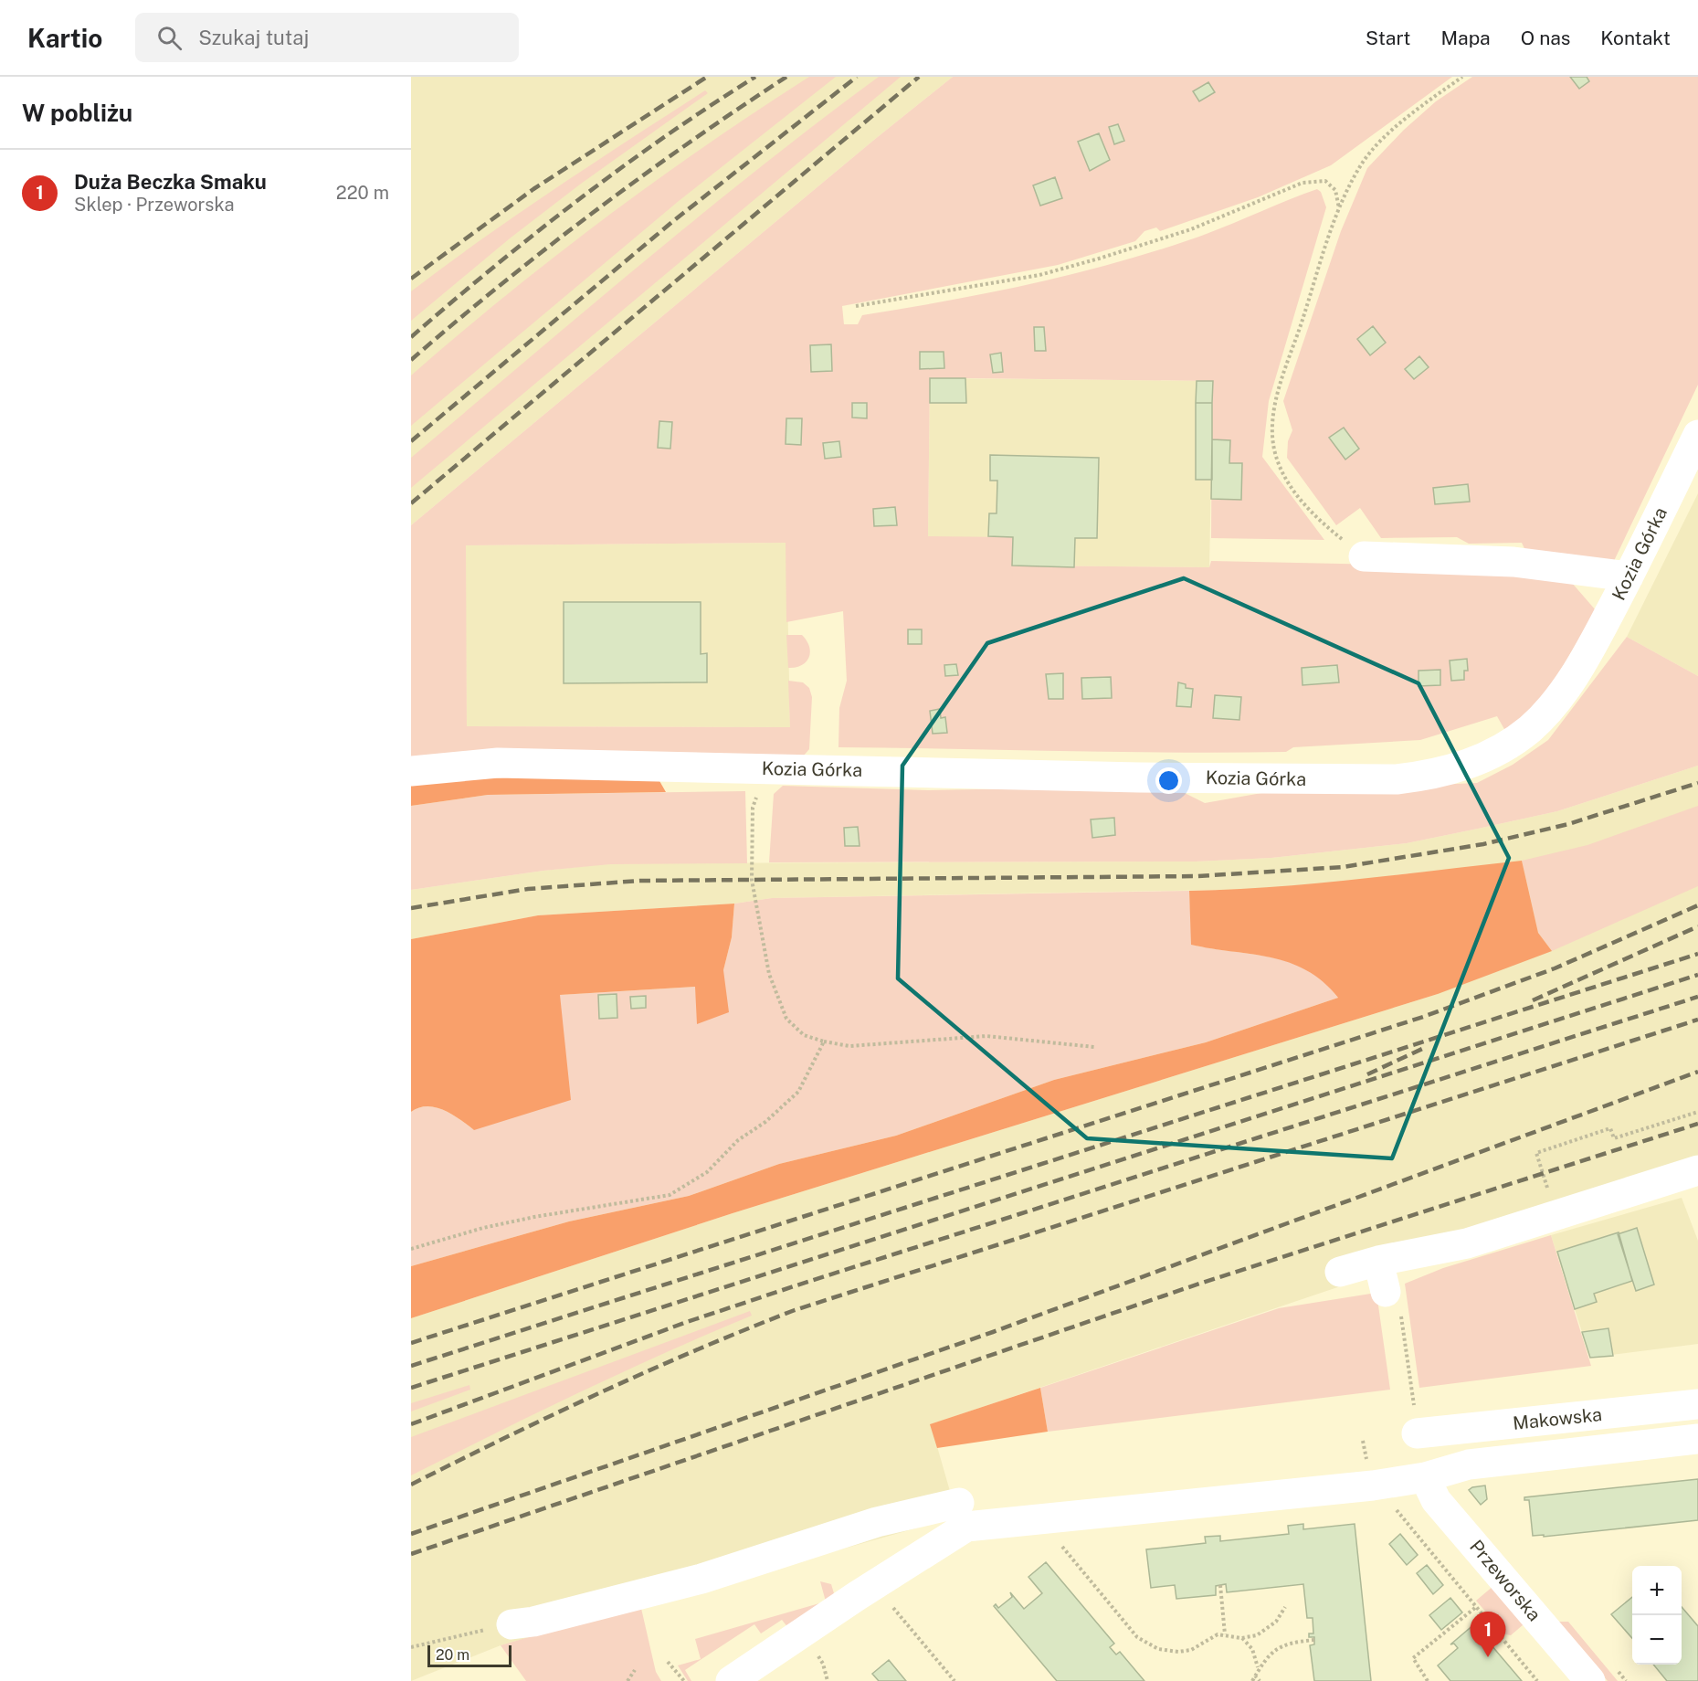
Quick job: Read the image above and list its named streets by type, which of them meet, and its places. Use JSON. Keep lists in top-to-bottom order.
{
  "streets": {
    "street": ["Kozia Górka", "Makowska", "Przeworska"]
  },
  "scale_bar": "20 m",
  "page": {
    "header": "Kartio",
    "search": "Szukaj tutaj",
    "nav": [
      "Start",
      "Mapa",
      "O nas",
      "Kontakt"
    ],
    "heading": "W pobliżu",
    "list": [
      {
        "mark": "1",
        "name": "Duża Beczka Smaku",
        "note": "Sklep · Przeworska",
        "value": "220 m"
      }
    ],
    "map_buttons": ["+", "−"],
    "pins": "1",
    "scale": "20 m"
  }
}
